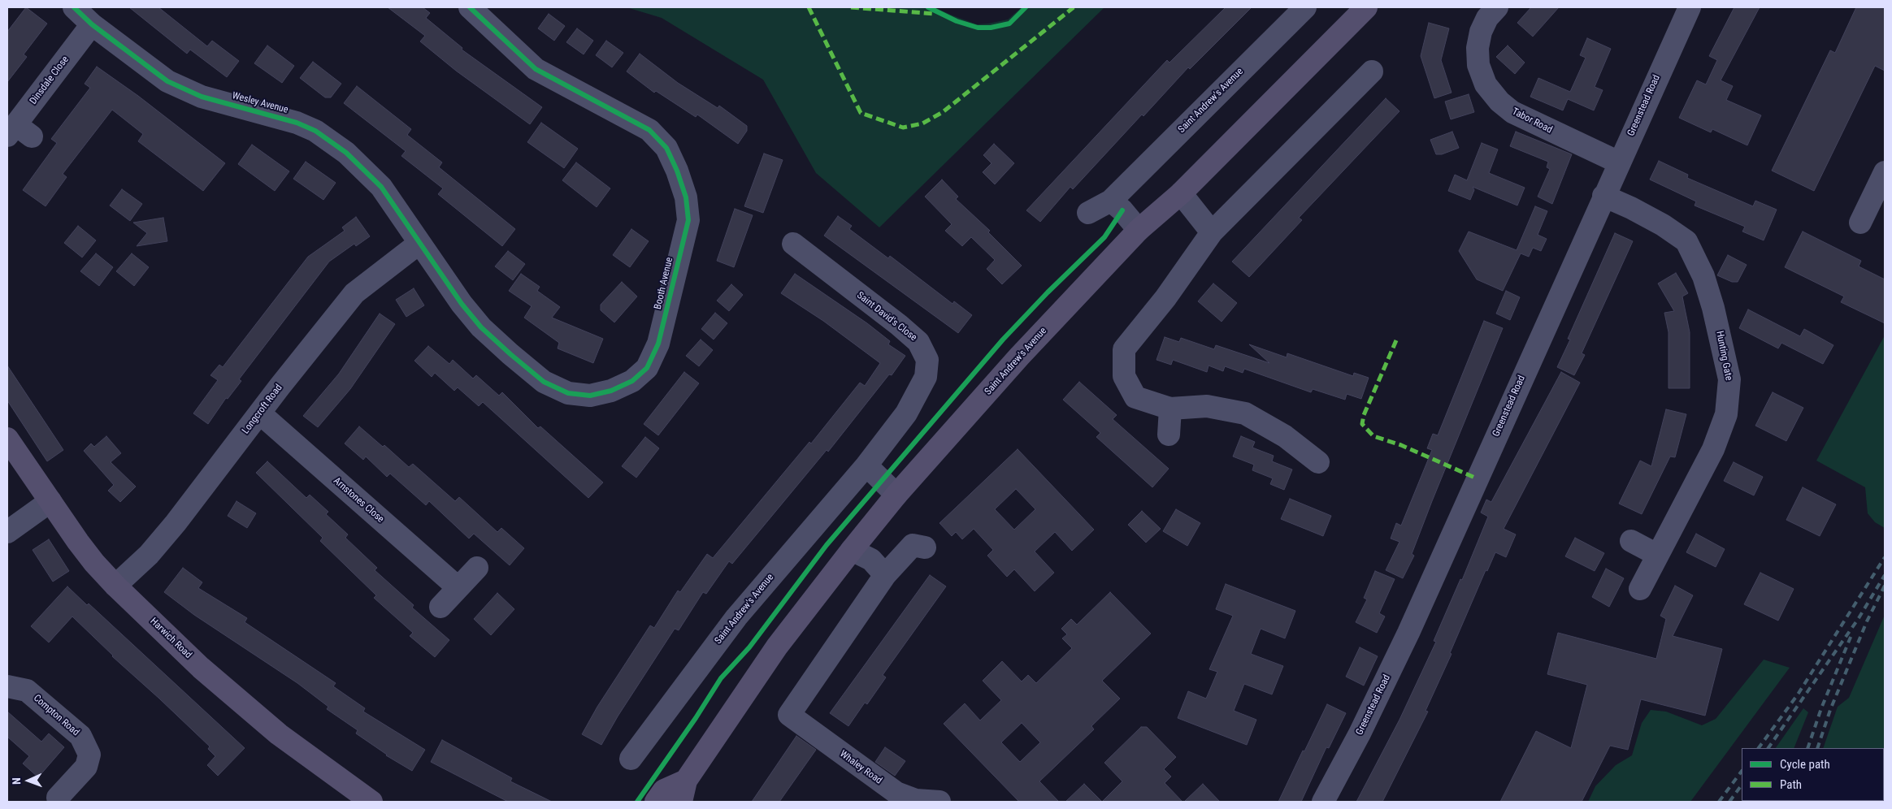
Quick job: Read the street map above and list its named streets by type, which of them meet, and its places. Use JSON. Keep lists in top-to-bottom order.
{
  "streets": {
    "main road": ["Saint Andrew's Avenue", "Harwich Road"],
    "street": [
      "Dinsdale Close",
      "Wesley Avenue",
      "Greenstead Road",
      "Tabor Road",
      "Booth Avenue",
      "Saint David's Close",
      "Hunting Gate",
      "Longcroft Road",
      "Arnstones Close",
      "Compton Road",
      "Whaley Road"
    ]
  },
  "crossings": [
    ["Dinsdale Close", "Wesley Avenue"],
    ["Saint Andrew's Avenue", "Saint David's Close"],
    ["Wesley Avenue", "Booth Avenue"],
    ["Wesley Avenue", "Longcroft Road"],
    ["Greenstead Road", "Tabor Road"],
    ["Greenstead Road", "Hunting Gate"],
    ["Booth Avenue", "Longcroft Road"],
    ["Longcroft Road", "Arnstones Close"],
    ["Longcroft Road", "Harwich Road"]
  ],
  "legend": ["Cycle path", "Path"],
  "north": "left"
}
